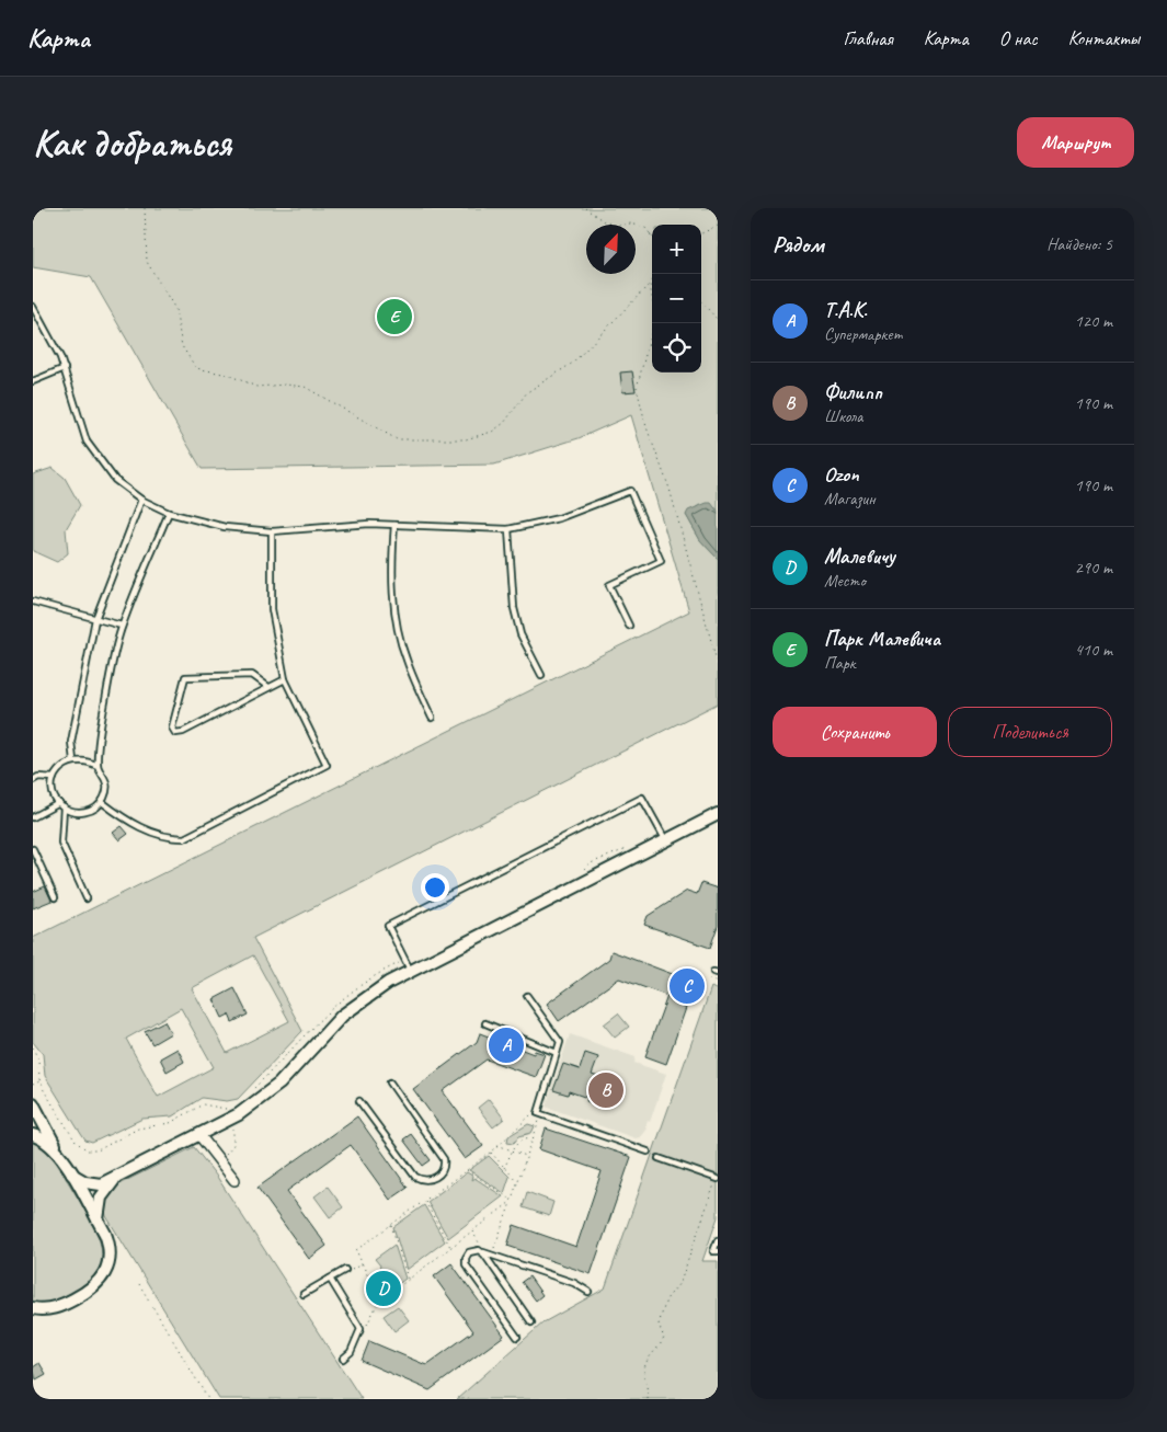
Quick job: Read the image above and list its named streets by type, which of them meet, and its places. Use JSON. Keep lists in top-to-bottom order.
{
  "north": "top right",
  "page": {
    "header": "Карта",
    "nav": [
      "Главная",
      "Карта",
      "О нас",
      "Контакты"
    ],
    "buttons": [
      "Маршрут",
      ["Сохранить", "Поделиться"]
    ],
    "title": "Как добраться",
    "heading": ["Рядом", "Найдено: 5"],
    "map_buttons": ["+", "−"],
    "list": [
      {
        "mark": "A",
        "name": "Т.А.К.",
        "note": "Супермаркет",
        "value": "120 m"
      },
      {
        "mark": "B",
        "name": "Филипп",
        "note": "Школа",
        "value": "190 m"
      },
      {
        "mark": "C",
        "name": "Ozon",
        "note": "Магазин",
        "value": "190 m"
      },
      {
        "mark": "D",
        "name": "Малевичу",
        "note": "Место",
        "value": "290 m"
      },
      {
        "mark": "E",
        "name": "Парк Малевича",
        "note": "Парк",
        "value": "410 m"
      }
    ],
    "pins": [
      "E",
      "C",
      "A",
      "B",
      "D"
    ]
  }
}
